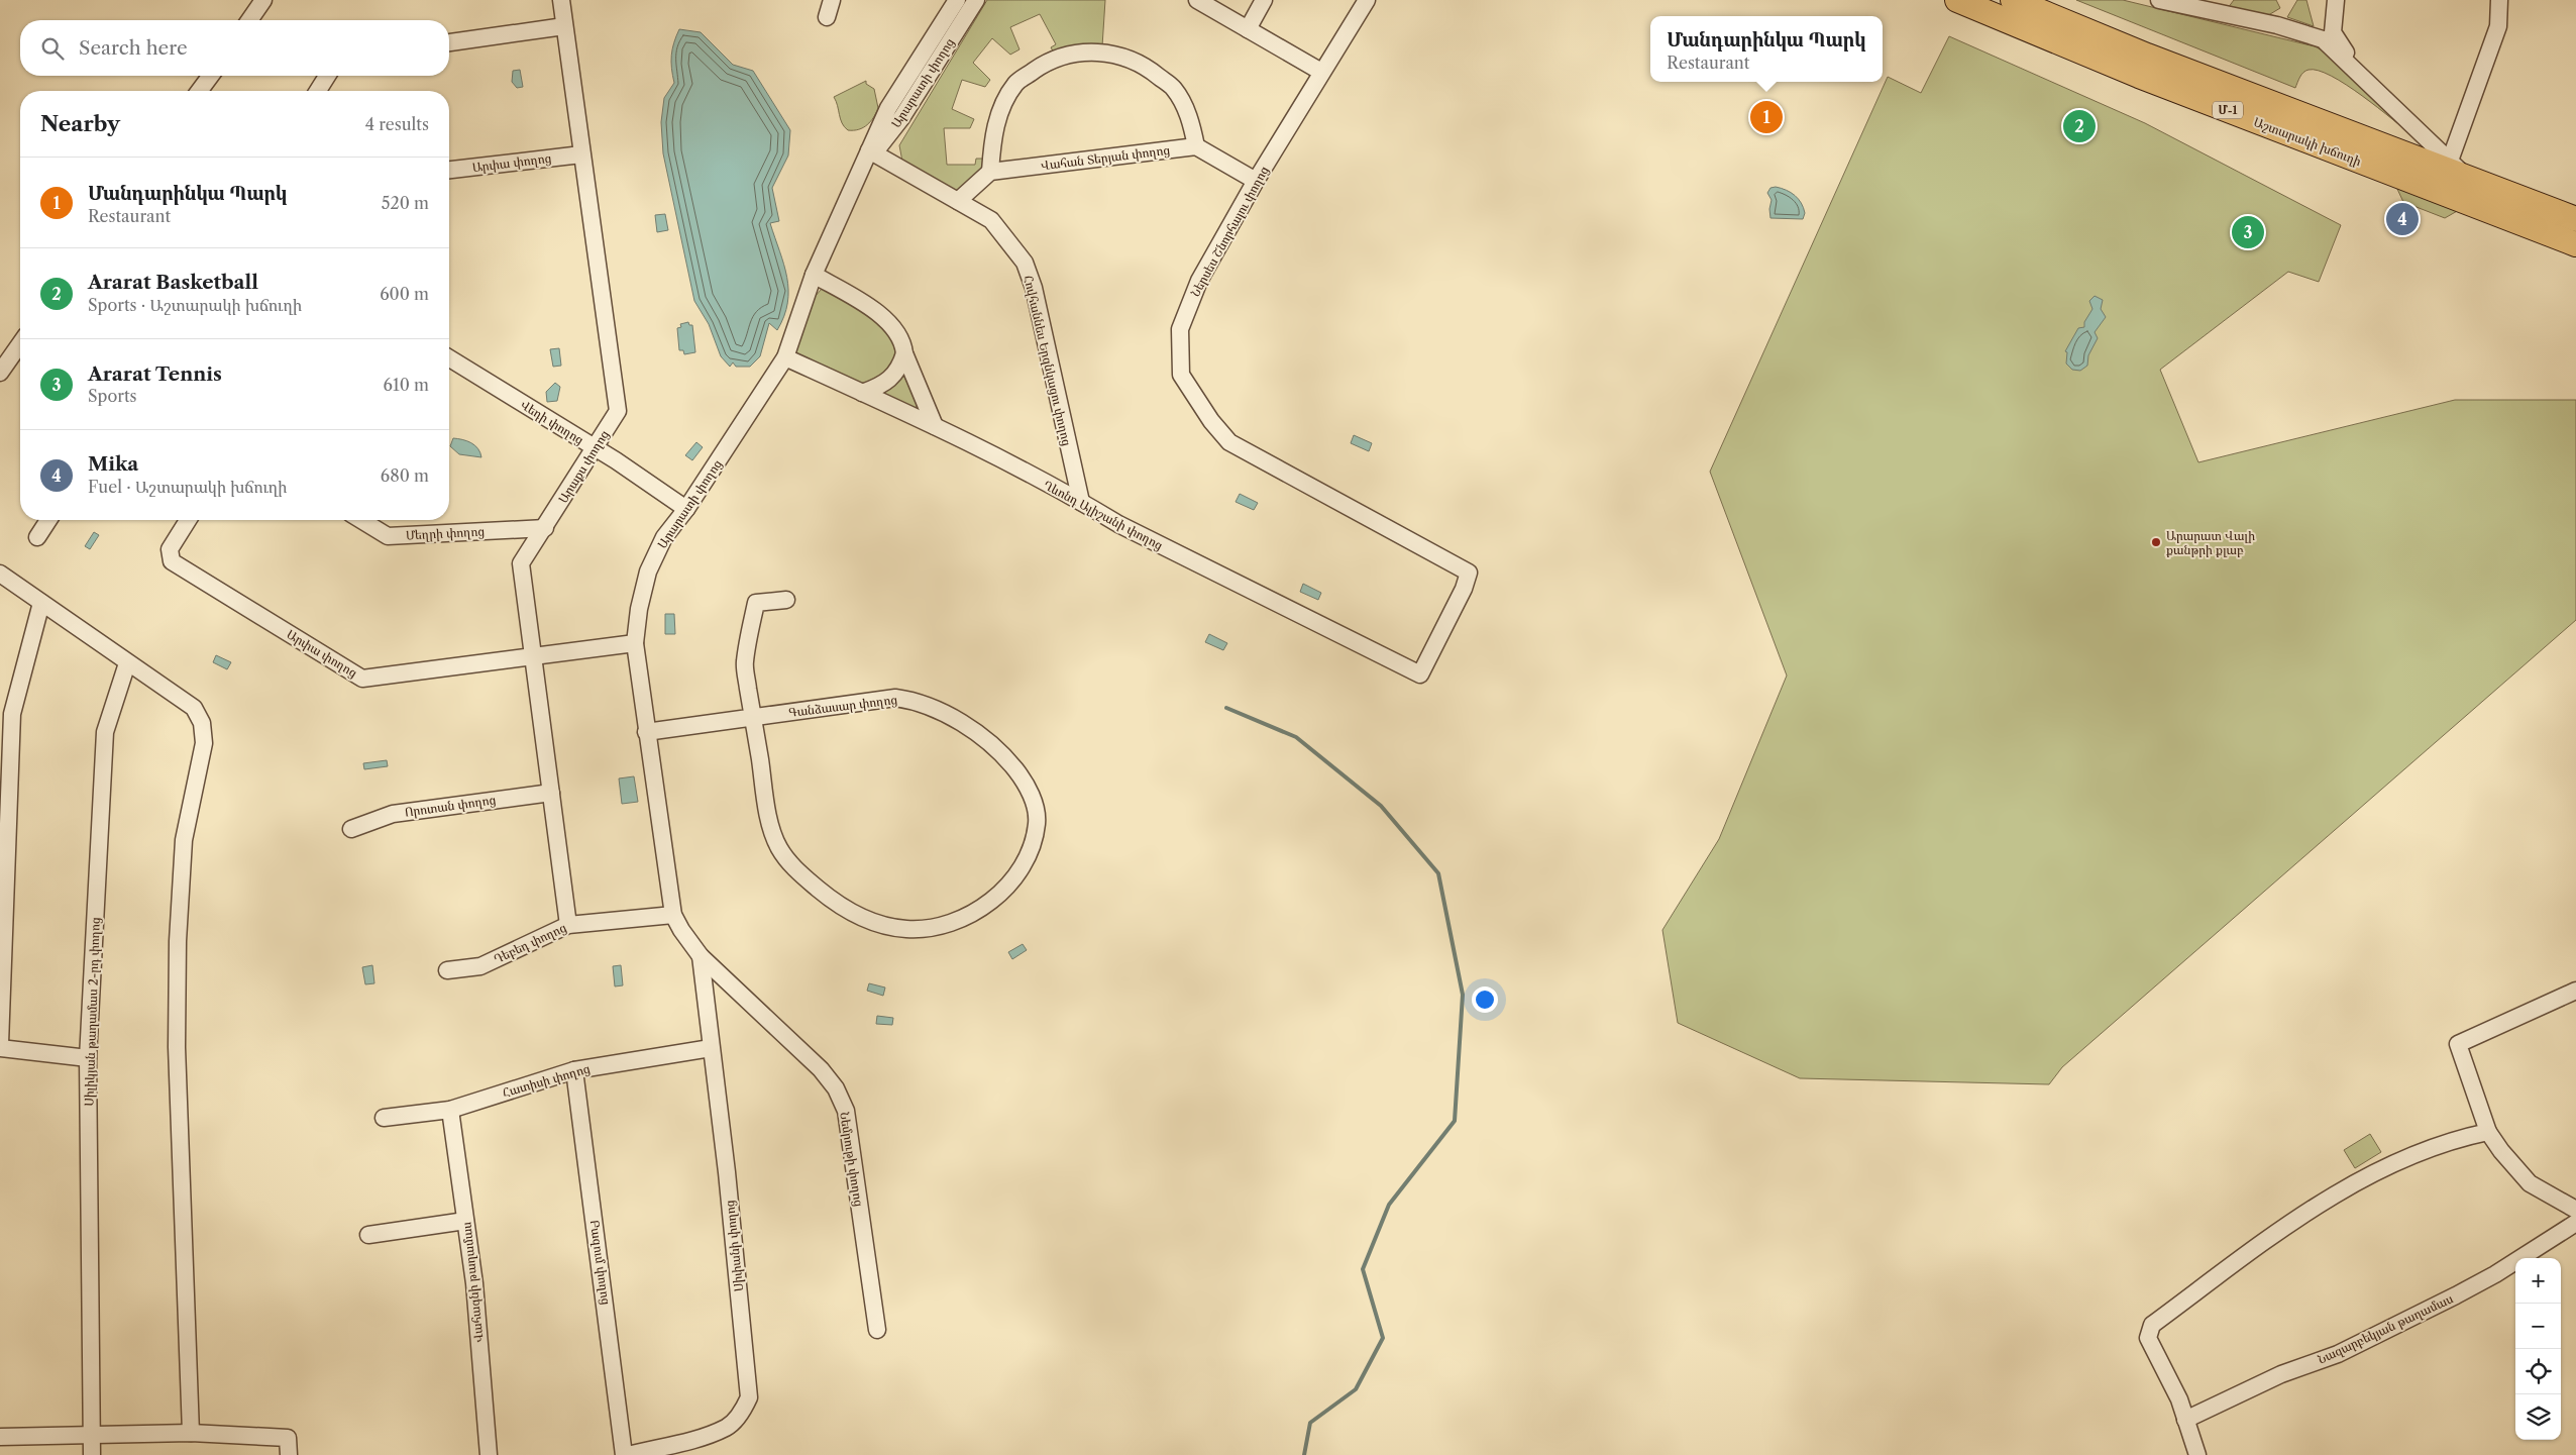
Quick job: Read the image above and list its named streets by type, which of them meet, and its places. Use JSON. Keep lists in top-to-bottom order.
{
  "streets": {
    "highway": ["Մ-1", "Աշտարակի խճուղի"],
    "street": [
      "Արարատի փողոց",
      "Վահան Տերյան փողոց",
      "Արփա փողոց",
      "Ներսես Շնորհալու փողոց",
      "Հովհաննես Երզնկացու փողոց",
      "Վեդի փողոց",
      "Արաքս փողոց",
      "Ղևոնդ Ալիշանի փողոց",
      "Մեղրի փողոց",
      "Գանձասար փողոց",
      "Որոտան փողոց",
      "Դեբեդ փողոց",
      "Սիլիկյան թաղամաս 2-րդ փողոց",
      "Հատիսի փողոց",
      "Նեմրութի փողոց",
      "Սիփանի փողոց",
      "Բազում փողոց",
      "Վահագնի թաղամաս",
      "Նազարբեկյան թաղամաս"
    ]
  },
  "crossings": [
    ["Արարատի փողոց", "Արփա փողոց"],
    ["Արարատի փողոց", "Հովհաննես Երզնկացու փողոց"],
    ["Արարատի փողոց", "Վեդի փողոց"],
    ["Արարատի փողոց", "Ղևոնդ Ալիշանի փողոց"],
    ["Արարատի փողոց", "Գանձասար փողոց"],
    ["Արարատի փողոց", "Դեբեդ փողոց"],
    ["Արարատի փողոց", "Նեմրութի փողոց"],
    ["Արարատի փողոց", "Սիփանի փողոց"],
    ["Արփա փողոց", "Արաքս փողոց"],
    ["Ներսես Շնորհալու փողոց", "Ղևոնդ Ալիշանի փողոց"],
    ["Հովհաննես Երզնկացու փողոց", "Ղևոնդ Ալիշանի փողոց"],
    ["Վեդի փողոց", "Արաքս փողոց"],
    ["Արաքս փողոց", "Մեղրի փողոց"],
    ["Արաքս փողոց", "Որոտան փողոց"],
    ["Արաքս փողոց", "Դեբեդ փողոց"],
    ["Հատիսի փողոց", "Սիփանի փողոց"],
    ["Հատիսի փողոց", "Բազում փողոց"],
    ["Հատիսի փողոց", "Վահագնի թաղամաս"],
    ["Նեմրութի փողոց", "Սիփանի փողոց"]
  ],
  "places": ["Արարատ Վալի քանթրի քլաբ"],
  "page": {
    "popup": ["Մանդարինկա Պարկ", "Restaurant"],
    "search": "Search here",
    "heading": ["Nearby", "4 results"],
    "pins": [
      "1",
      "2",
      "4",
      "3"
    ],
    "list": [
      {
        "mark": "1",
        "name": "Մանդարինկա Պարկ",
        "note": "Restaurant",
        "value": "520 m"
      },
      {
        "mark": "2",
        "name": "Ararat Basketball",
        "note": "Sports · Աշտարակի խճուղի",
        "value": "600 m"
      },
      {
        "mark": "3",
        "name": "Ararat Tennis",
        "note": "Sports",
        "value": "610 m"
      },
      {
        "mark": "4",
        "name": "Mika",
        "note": "Fuel · Աշտարակի խճուղի",
        "value": "680 m"
      }
    ],
    "map_buttons": ["+", "−"]
  }
}
